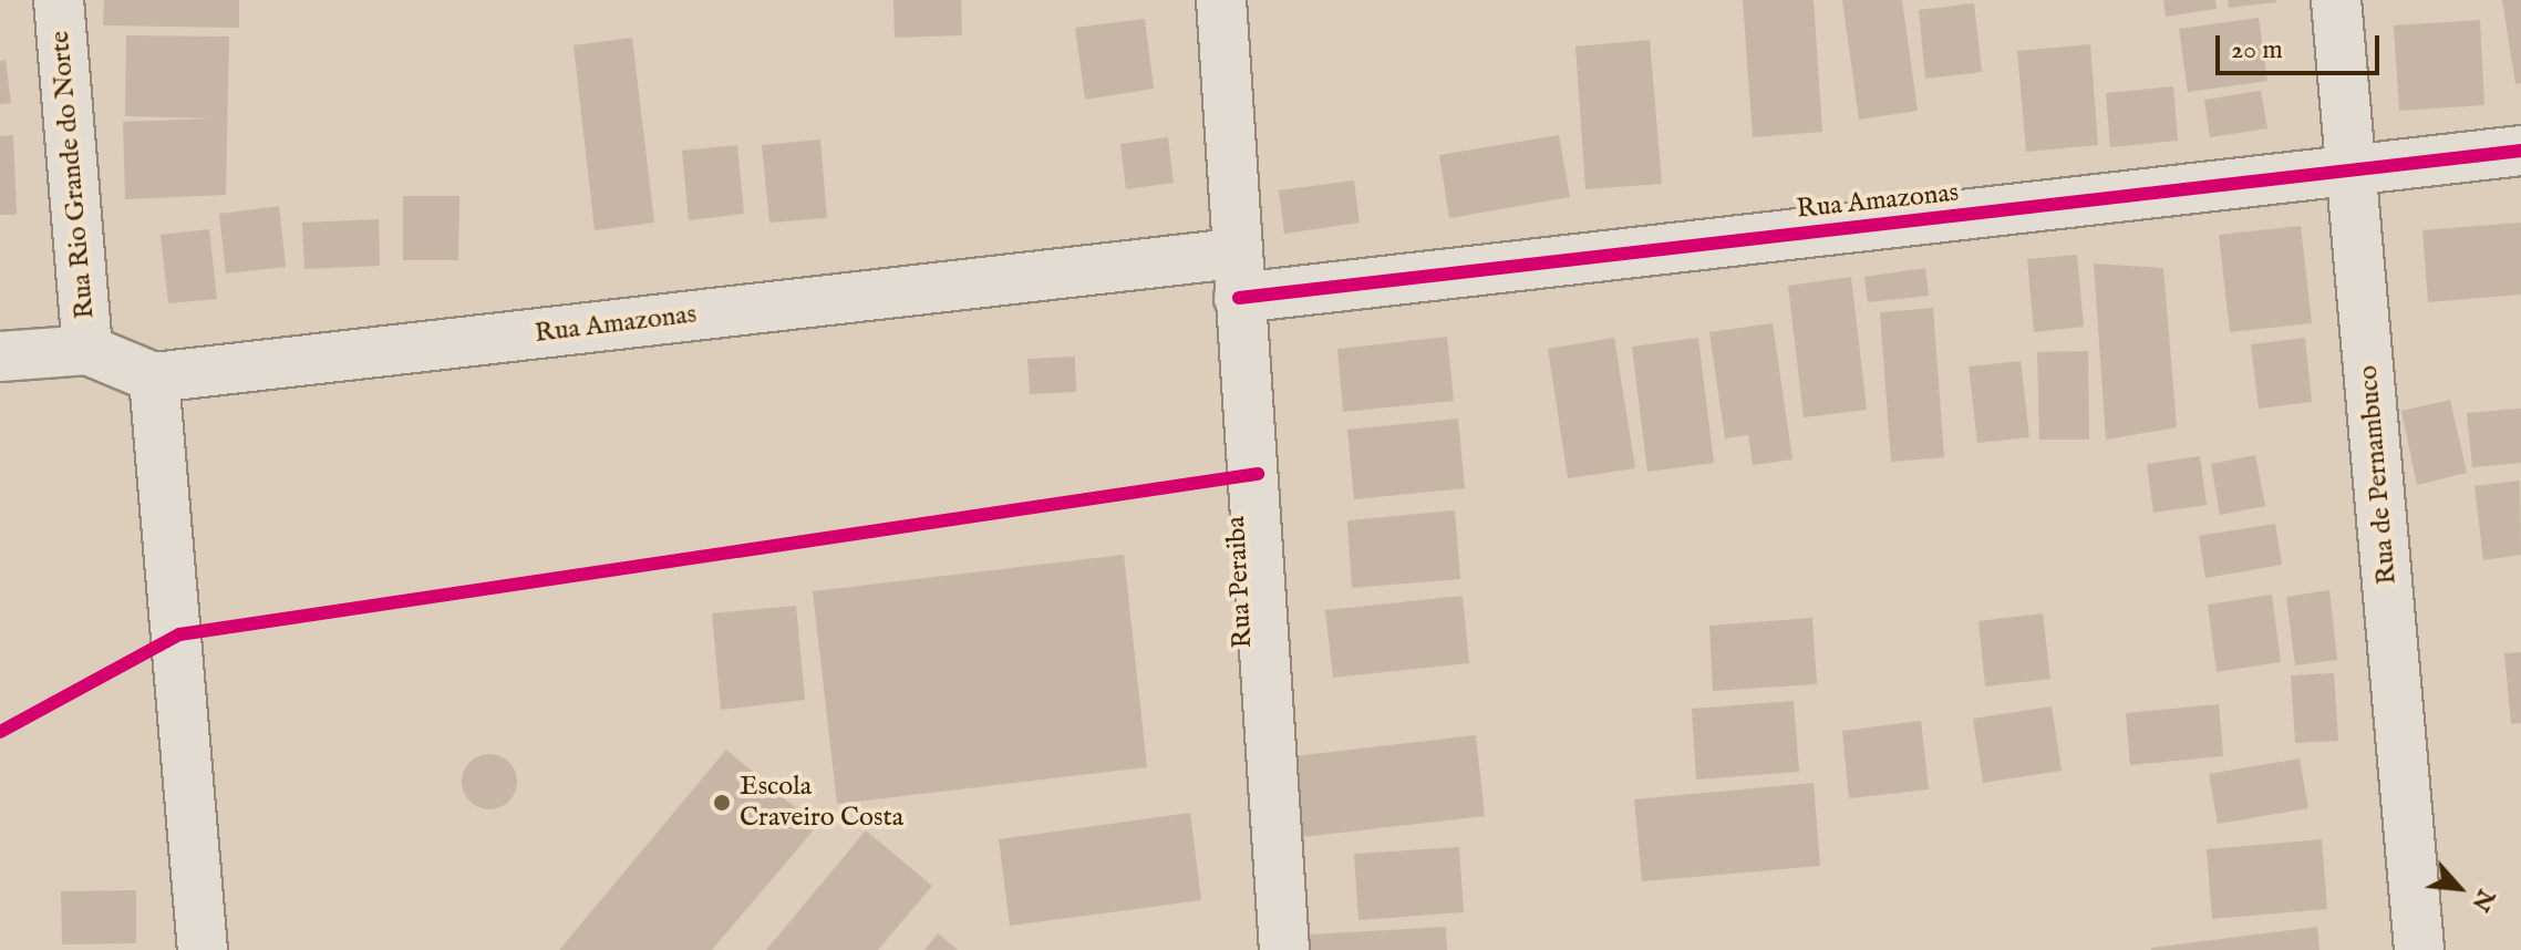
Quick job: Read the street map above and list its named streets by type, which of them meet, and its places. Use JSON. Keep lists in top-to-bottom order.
{
  "streets": {
    "street": [
      "Rua Rio Grande do Norte",
      "Rua Amazonas",
      "Rua de Pernambuco",
      "Rua Peraiba"
    ]
  },
  "crossings": [
    ["Rua Rio Grande do Norte", "Rua Amazonas"],
    ["Rua Amazonas", "Rua de Pernambuco"],
    ["Rua Amazonas", "Rua Peraiba"]
  ],
  "places": ["Escola Craveiro Costa"],
  "scale_bar": "20 m",
  "north": "bottom right"
}
